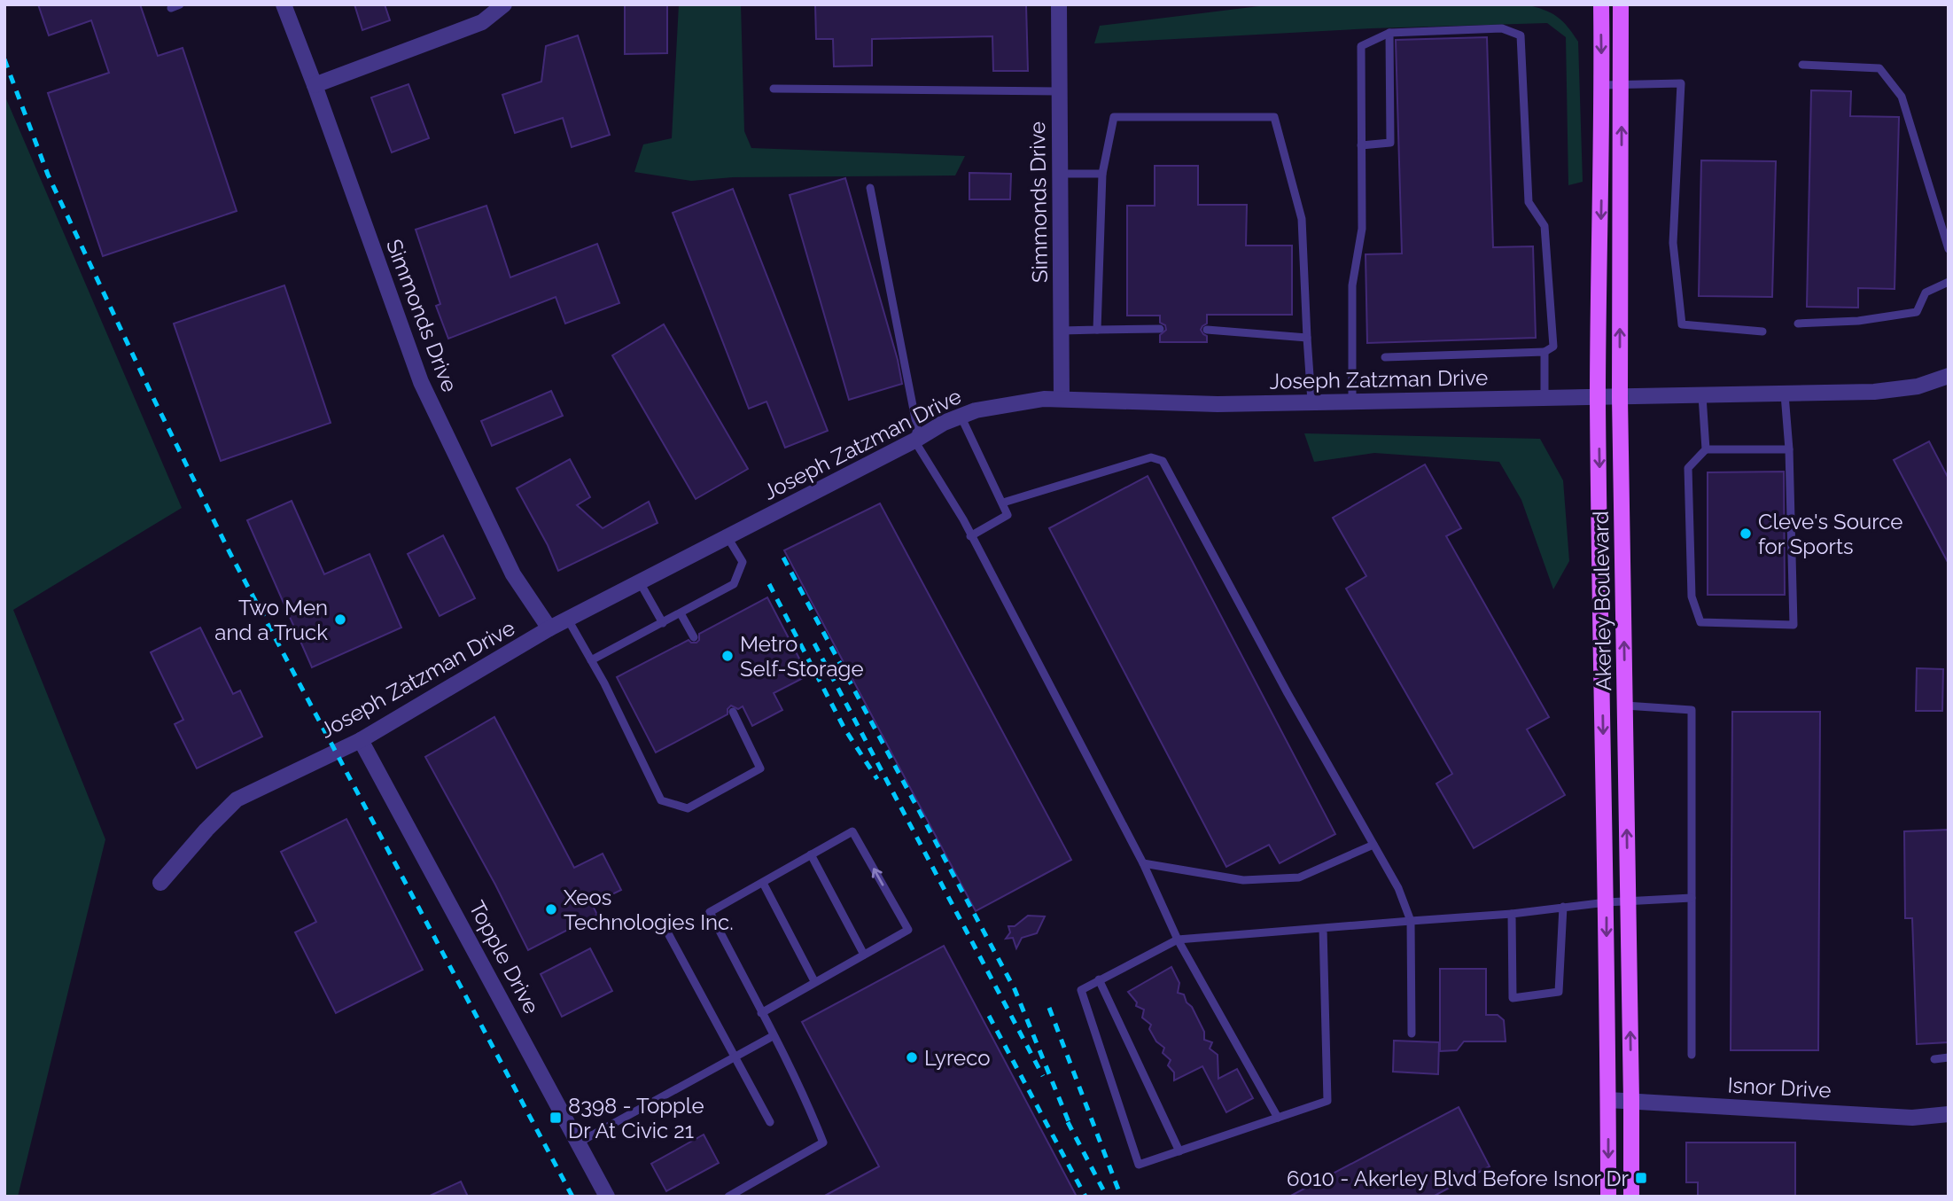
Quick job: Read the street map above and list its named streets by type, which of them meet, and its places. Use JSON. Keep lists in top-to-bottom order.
{
  "streets": {
    "main road": ["Akerley Boulevard"],
    "street": [
      "Simmonds Drive",
      "Joseph Zatzman Drive",
      "Topple Drive",
      "Isnor Drive"
    ]
  },
  "crossings": [
    ["Simmonds Drive", "Joseph Zatzman Drive"],
    ["Joseph Zatzman Drive", "Akerley Boulevard"],
    ["Joseph Zatzman Drive", "Topple Drive"],
    ["Akerley Boulevard", "Isnor Drive"]
  ],
  "places": {
    "other": [
      "Cleve's Source for Sports",
      "Two Men and a Truck",
      "Metro Self-Storage",
      "Xeos Technologies Inc.",
      "Lyreco"
    ],
    "transit": ["8398 - Topple Dr At Civic 21", "6010 - Akerley Blvd Before Isnor Dr"]
  }
}
